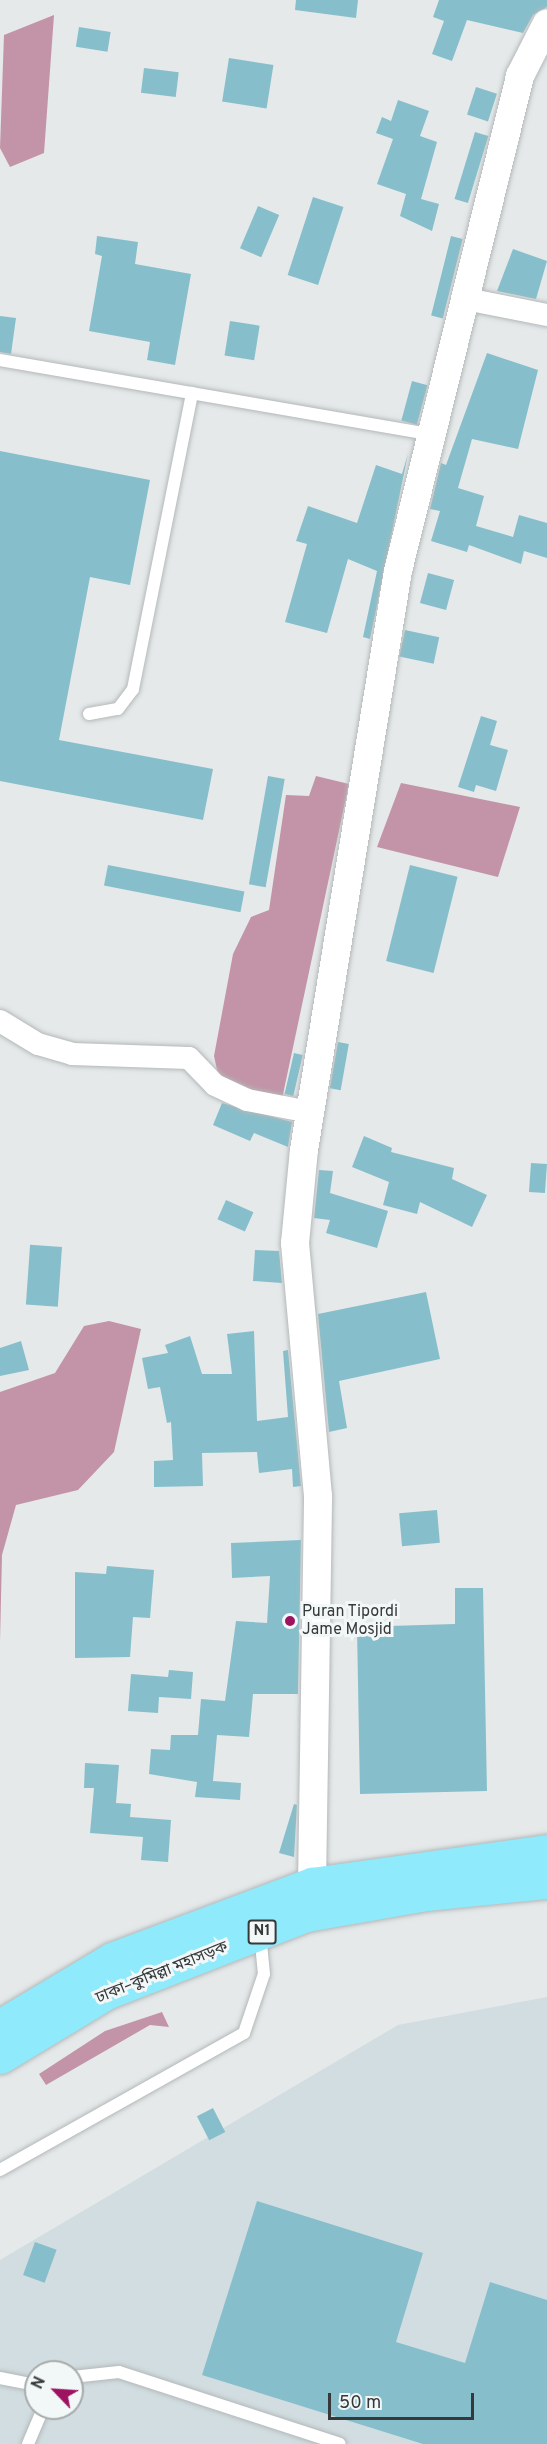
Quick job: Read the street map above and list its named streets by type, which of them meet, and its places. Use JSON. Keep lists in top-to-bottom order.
{
  "streets": {
    "highway": ["N1", "ঢাকা–কুমিল্লা মহাসড়ক"]
  },
  "places": ["Puran Tipordi Jame Mosjid"],
  "scale_bar": "50 m",
  "north": "top left"
}
